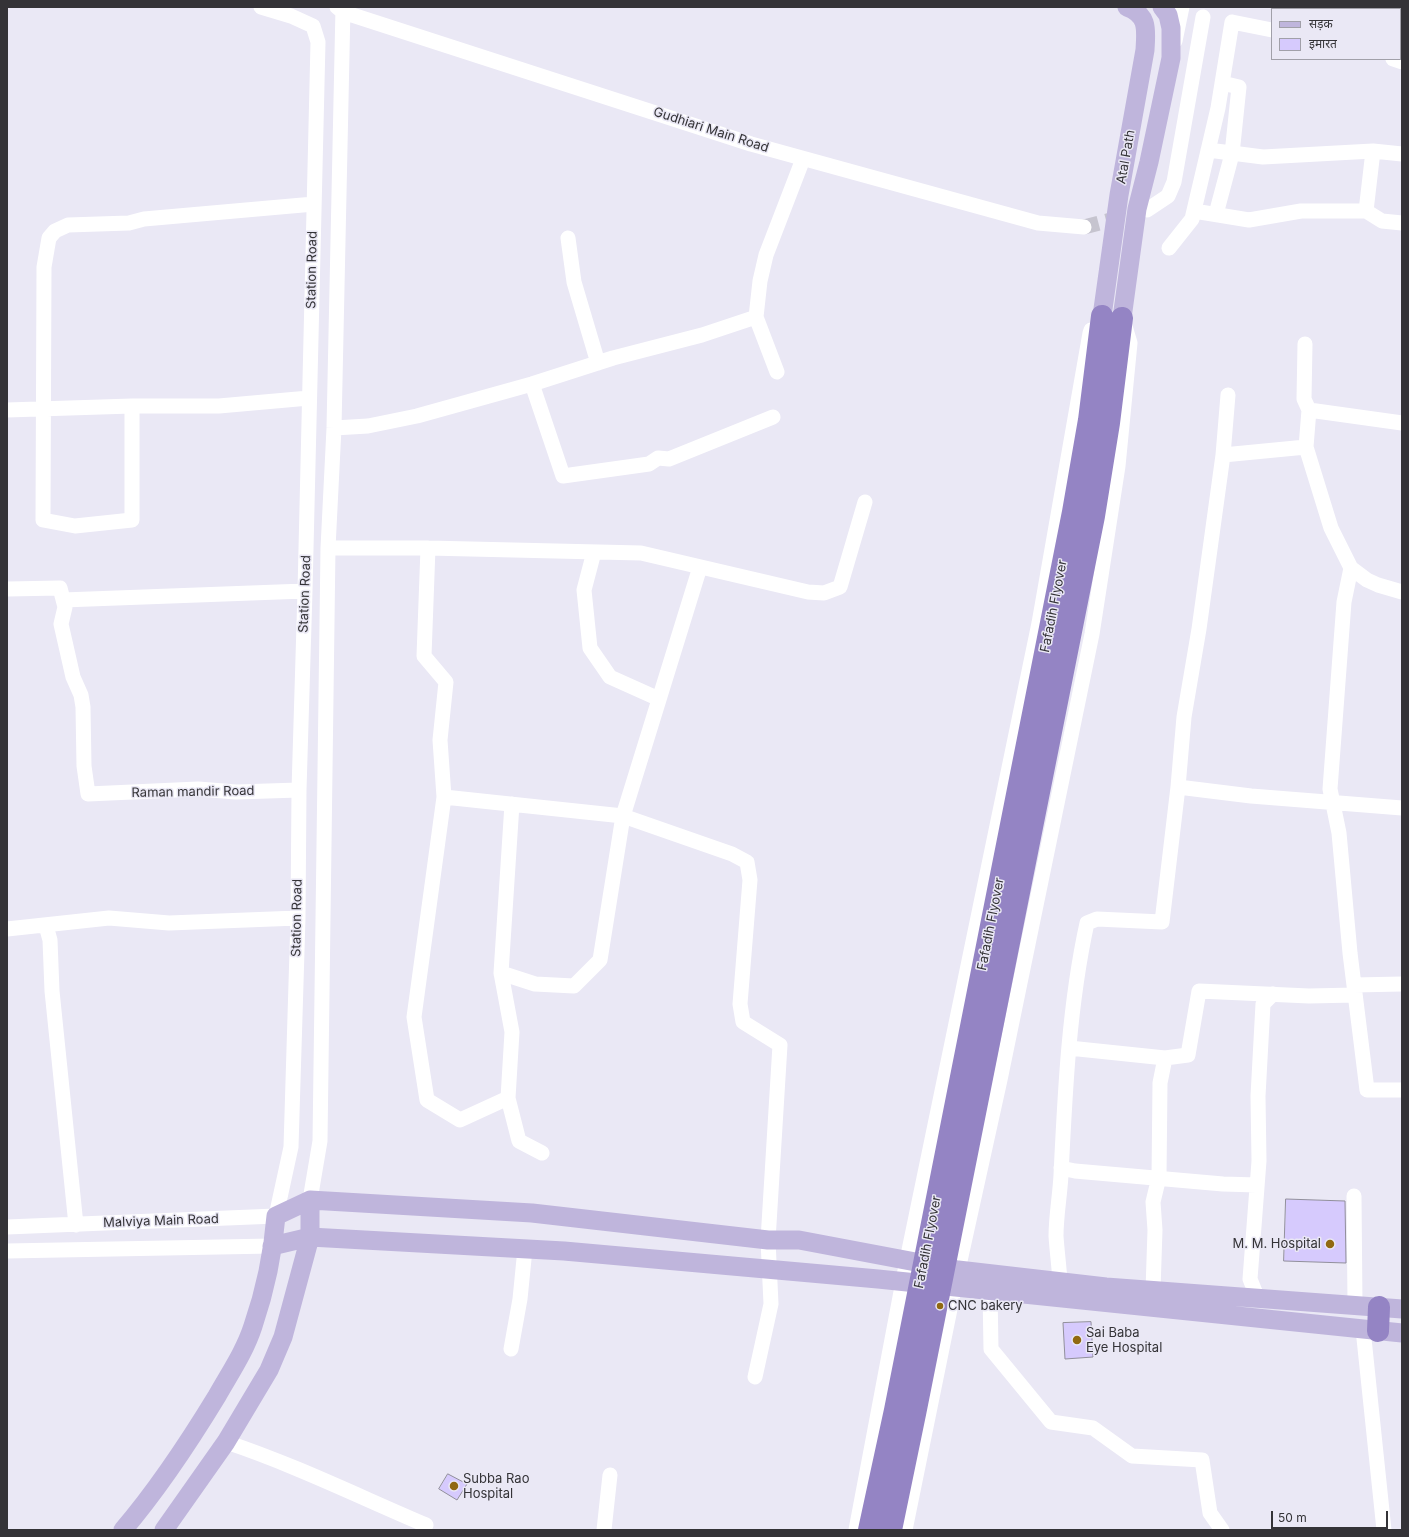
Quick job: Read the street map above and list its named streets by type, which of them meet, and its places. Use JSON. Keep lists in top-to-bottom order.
{
  "streets": {
    "highway": ["Fafadih Flyover"],
    "main road": ["Atal Path", "Malviya Main Road"],
    "street": ["Gudhiari Main Road", "Station Road", "Raman mandir Road"]
  },
  "crossings": [
    ["Gudhiari Main Road", "Station Road"],
    ["Atal Path", "Fafadih Flyover"],
    ["Station Road", "Raman mandir Road"],
    ["Station Road", "Malviya Main Road"]
  ],
  "places": [
    "M. M. Hospital",
    "CNC bakery",
    "Sai Baba Eye Hospital",
    "Subba Rao Hospital"
  ],
  "legend": ["सड़क", "इमारत"],
  "scale_bar": "50 m"
}
